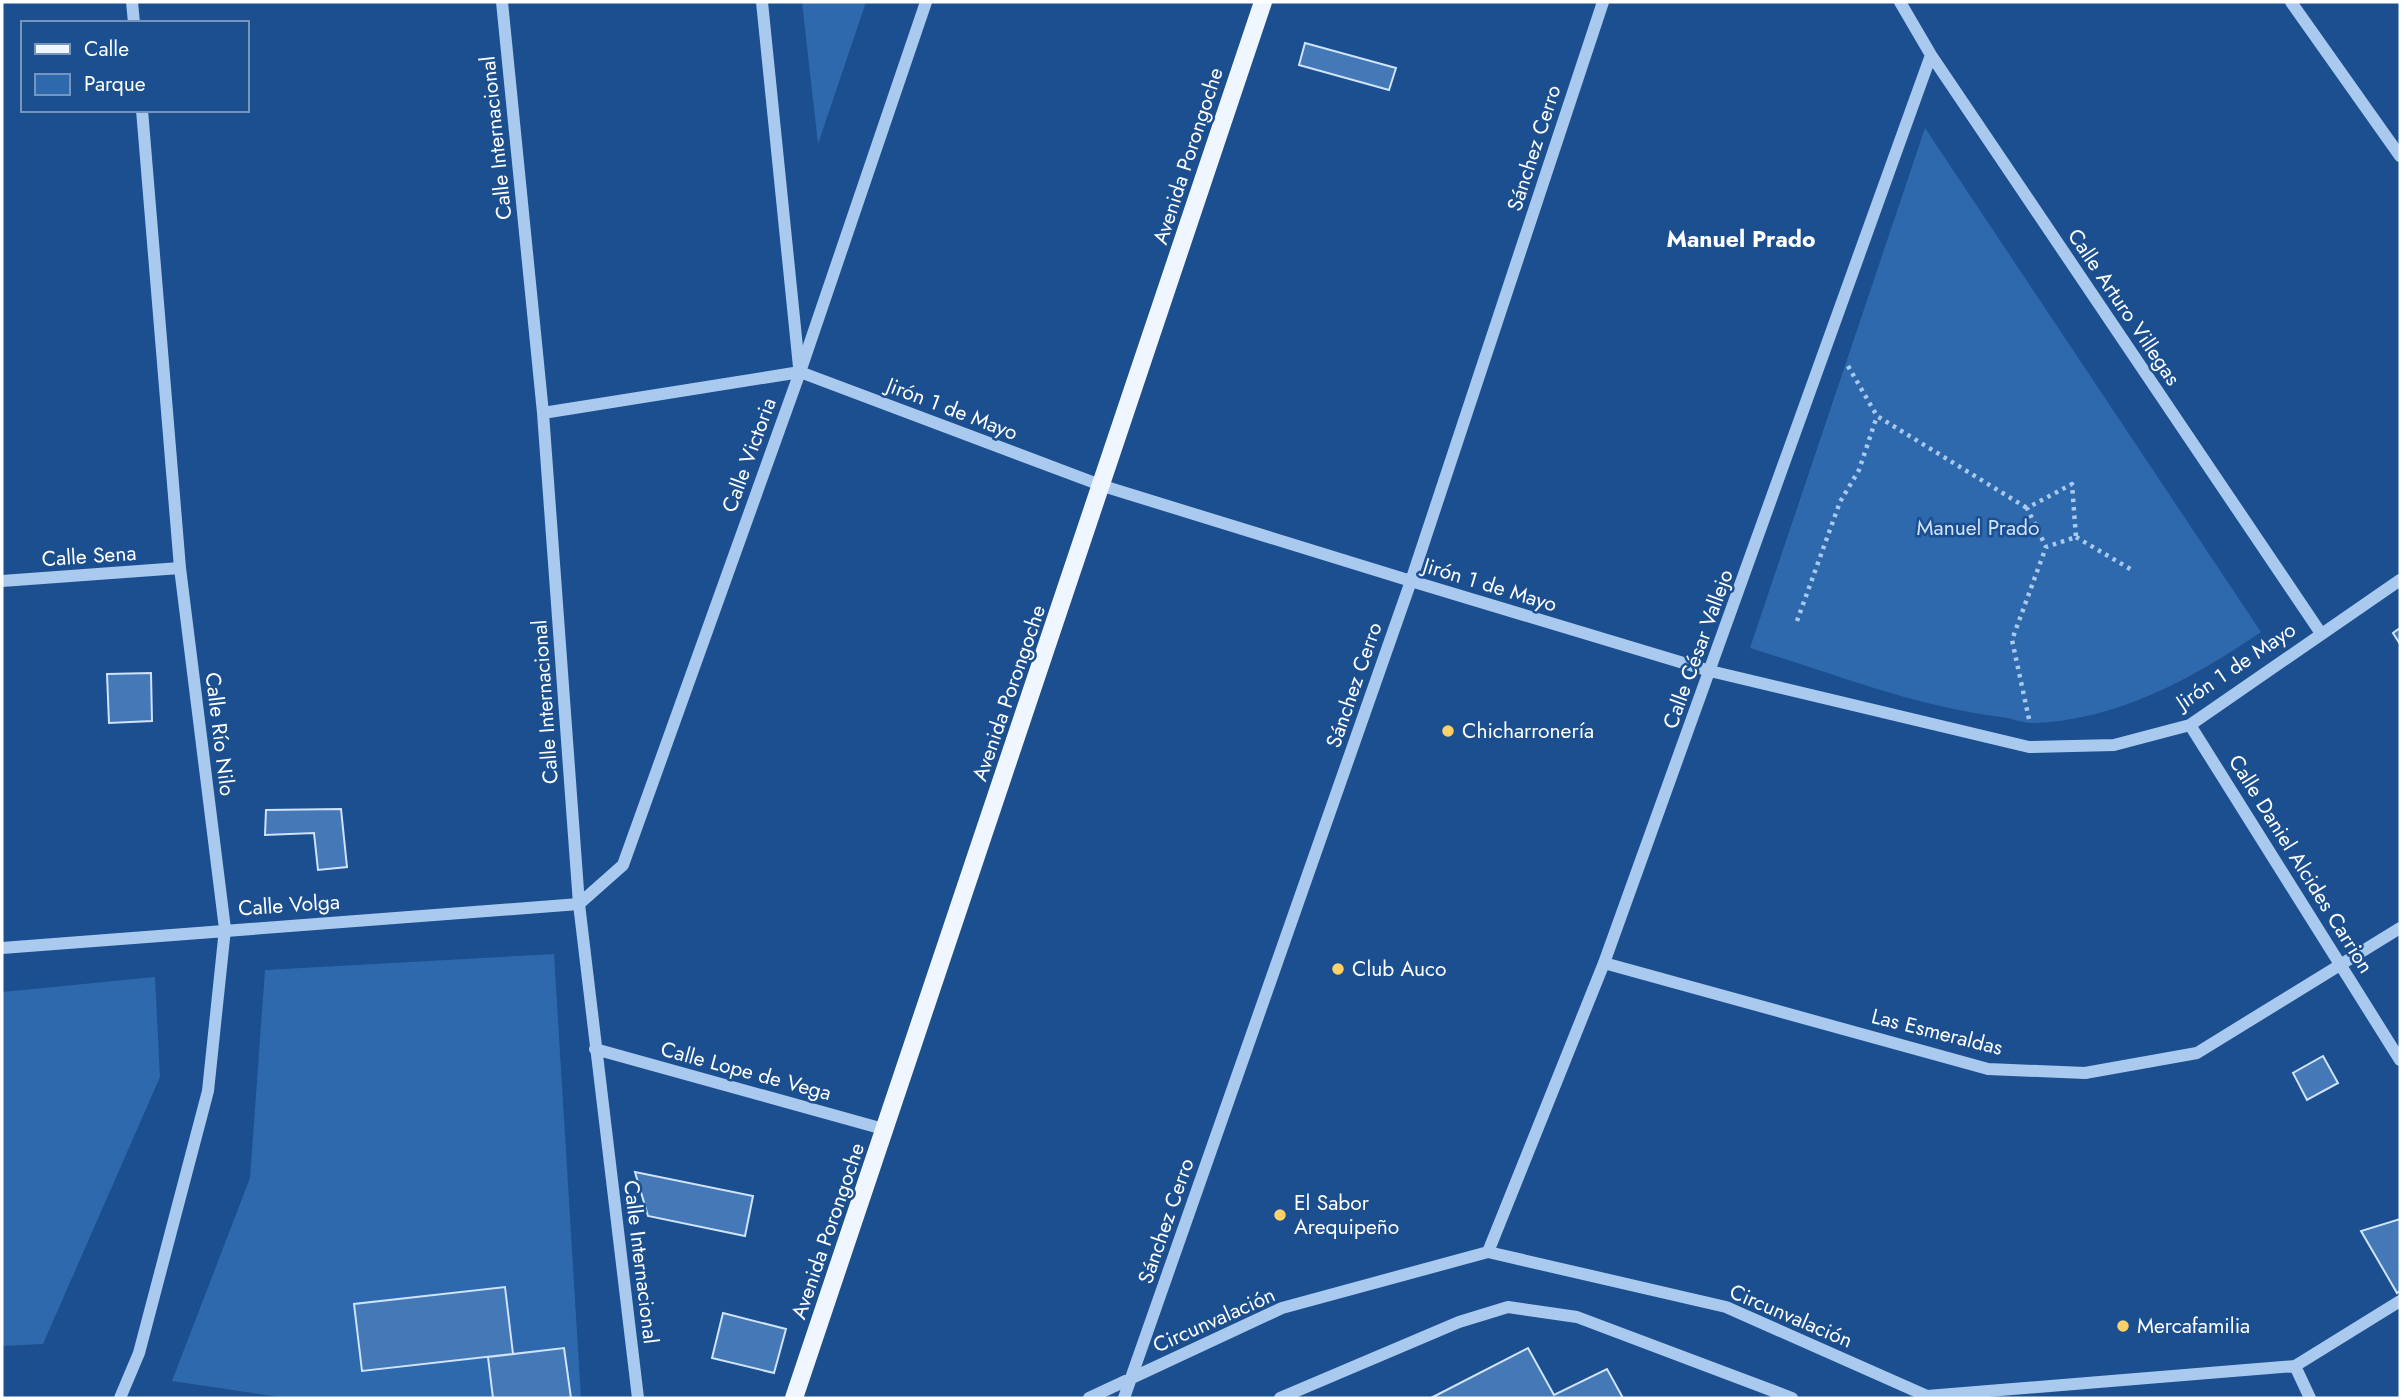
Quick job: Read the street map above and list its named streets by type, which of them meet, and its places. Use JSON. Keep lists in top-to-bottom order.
{
  "streets": {
    "main road": ["Avenida Porongoche"],
    "street": [
      "Calle Internacional",
      "Sánchez Cerro",
      "Calle Arturo Villegas",
      "Jirón 1 de Mayo",
      "Calle Victoria",
      "Calle Sena",
      "Calle César Vallejo",
      "Calle Río Nilo",
      "Calle Daniel Alcides Carrion",
      "Calle Volga",
      "Las Esmeraldas",
      "Calle Lope de Vega",
      "Circunvalación"
    ]
  },
  "crossings": [
    ["Calle Internacional", "Jirón 1 de Mayo"],
    ["Calle Internacional", "Calle Victoria"],
    ["Calle Internacional", "Calle Volga"],
    ["Calle Internacional", "Calle Lope de Vega"],
    ["Sánchez Cerro", "Jirón 1 de Mayo"],
    ["Sánchez Cerro", "Circunvalación"],
    ["Avenida Porongoche", "Jirón 1 de Mayo"],
    ["Avenida Porongoche", "Calle Lope de Vega"],
    ["Calle Arturo Villegas", "Jirón 1 de Mayo"],
    ["Calle Arturo Villegas", "Calle César Vallejo"],
    ["Jirón 1 de Mayo", "Calle Victoria"],
    ["Jirón 1 de Mayo", "Calle César Vallejo"],
    ["Jirón 1 de Mayo", "Calle Daniel Alcides Carrion"],
    ["Calle Victoria", "Calle Volga"],
    ["Calle Sena", "Calle Río Nilo"],
    ["Calle César Vallejo", "Las Esmeraldas"],
    ["Calle César Vallejo", "Circunvalación"],
    ["Calle Río Nilo", "Calle Volga"],
    ["Calle Daniel Alcides Carrion", "Las Esmeraldas"]
  ],
  "districts": ["Manuel Prado"],
  "parks": ["Manuel Prado"],
  "places": [
    "Chicharronería",
    "Club Auco",
    "El Sabor Arequipeño",
    "Mercafamilia"
  ],
  "legend": ["Calle", "Parque"]
}
